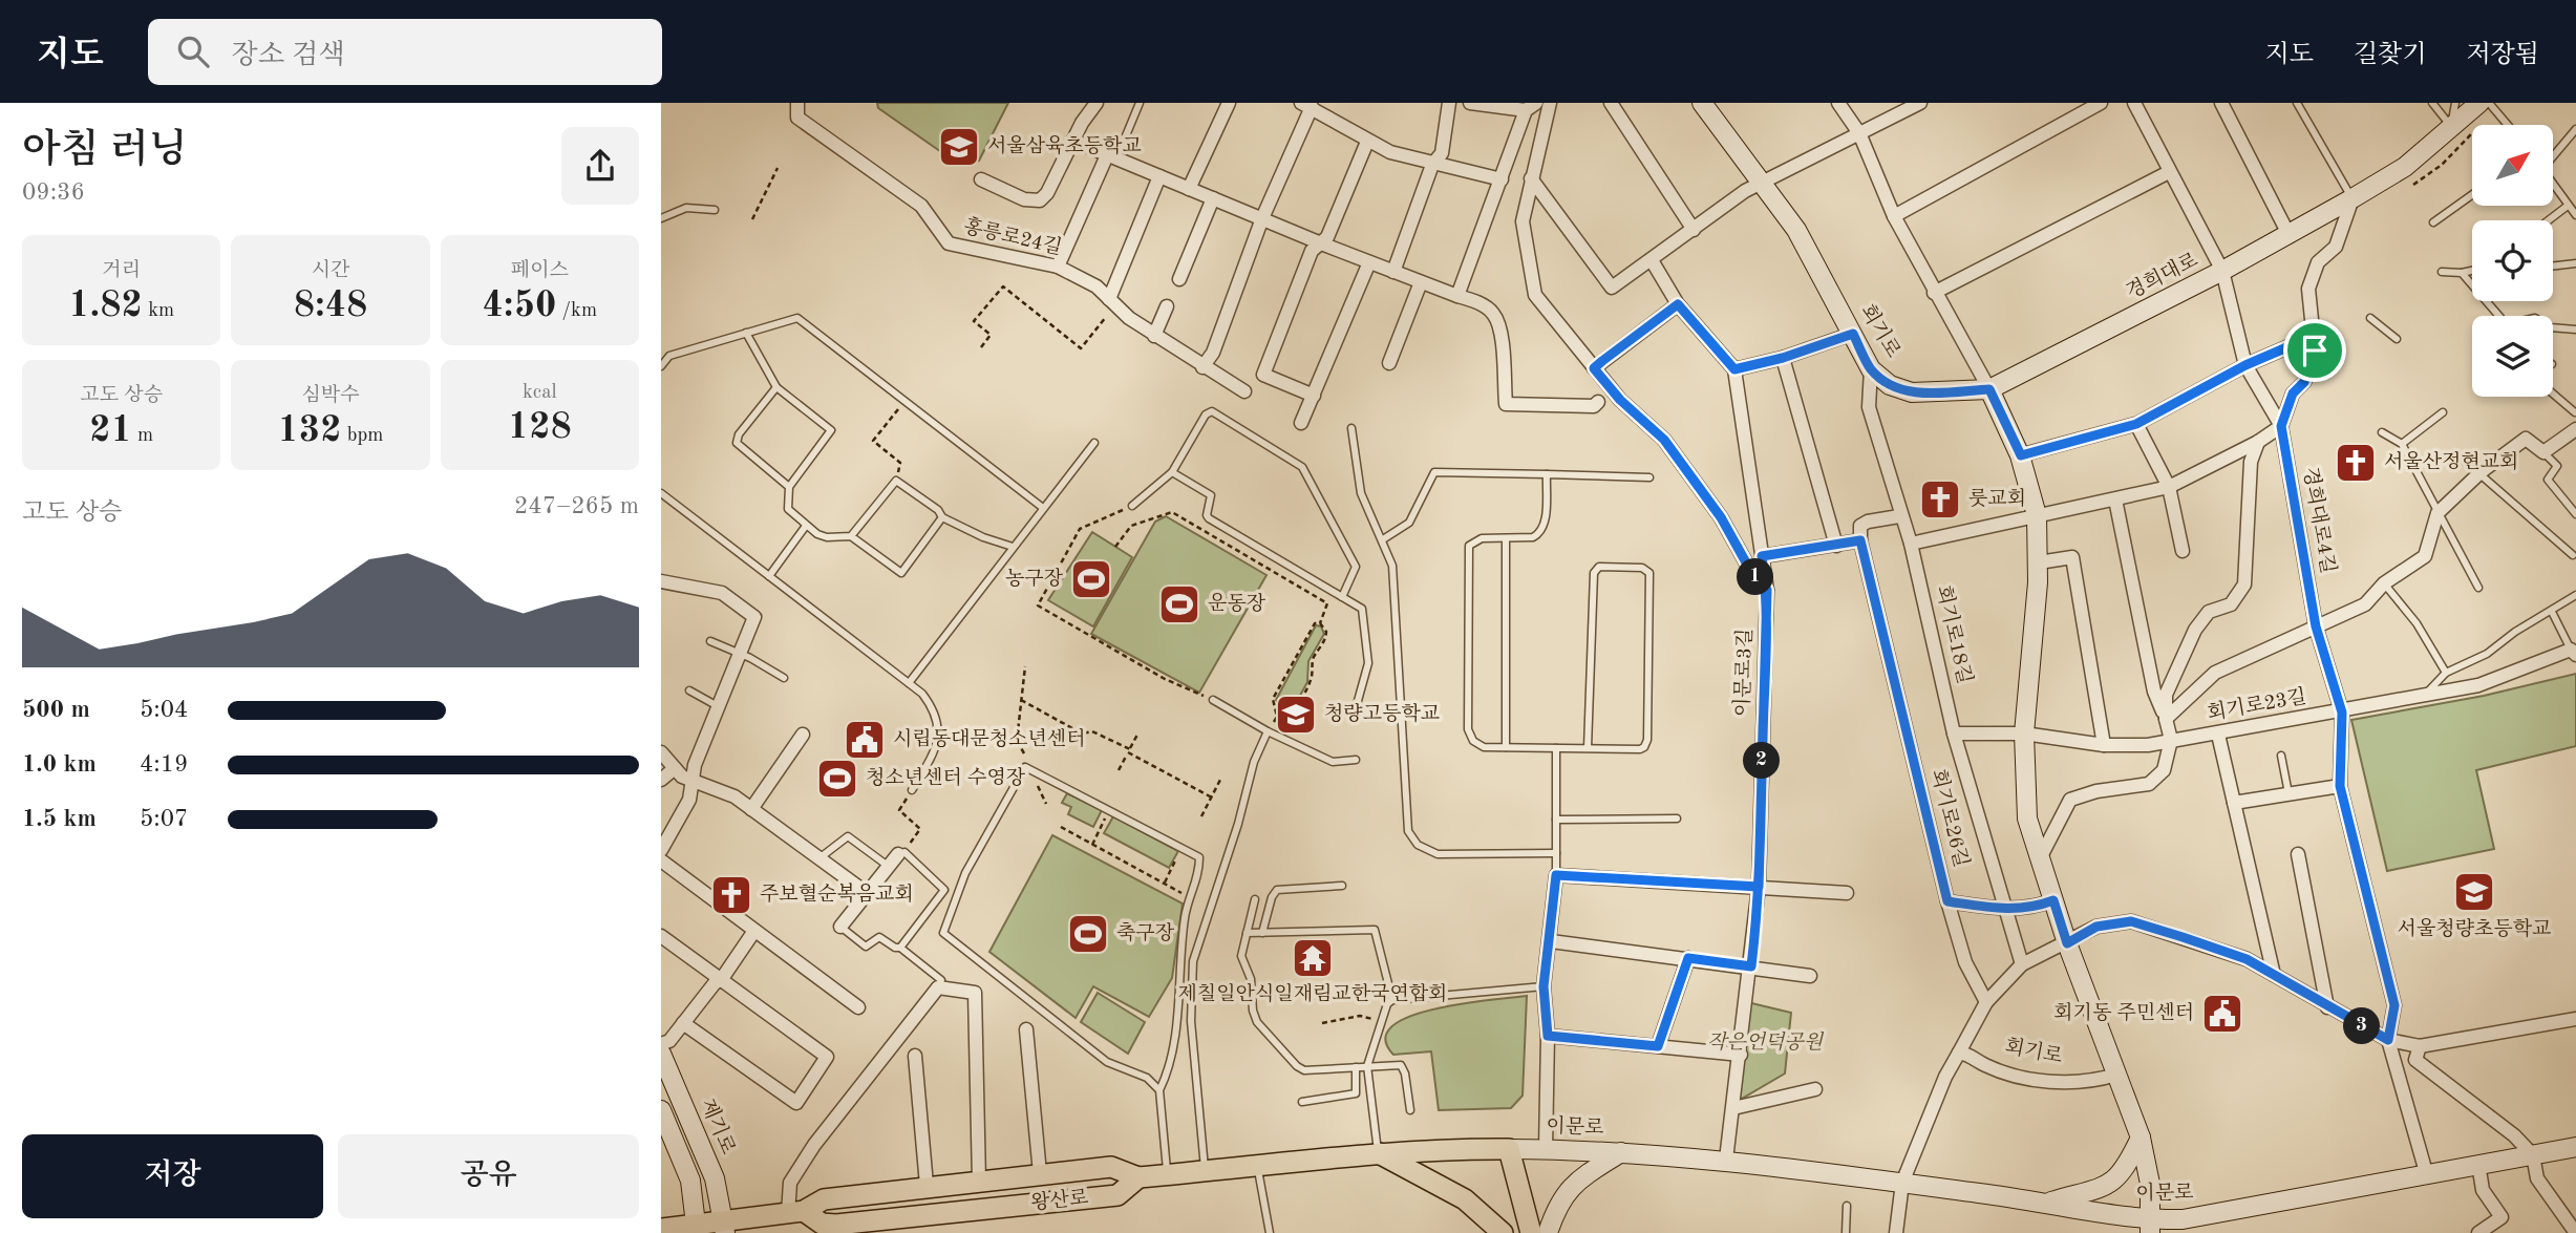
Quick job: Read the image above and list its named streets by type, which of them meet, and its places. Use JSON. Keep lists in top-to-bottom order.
{
  "streets": {
    "main road": [
      "경희대로",
      "회기로",
      "제기로",
      "이문로",
      "왕산로"
    ],
    "street": [
      "홍릉로24길",
      "경희대로4길",
      "회기로18길",
      "이문로3길",
      "회기로23길",
      "회기로26길"
    ]
  },
  "crossings": [
    ["경희대로", "회기로"],
    ["경희대로", "경희대로4길"],
    ["회기로", "회기로18길"],
    ["경희대로4길", "회기로23길"],
    ["이문로3길", "이문로"],
    ["제기로", "왕산로"],
    ["이문로", "왕산로"]
  ],
  "parks": ["작은언덕공원"],
  "places": {
    "school or university": ["서울삼육초등학교", "청량고등학교", "서울청량초등학교"],
    "church": ["서울산정현교회", "룻교회", "주보혈순복음교회"],
    "sports": [
      "농구장",
      "운동장",
      "청소년센터 수영장",
      "축구장"
    ],
    "public building": ["시립동대문청소년센터", "회기동 주민센터"],
    "temple": ["제칠일안식일재림교한국연합회"]
  },
  "north": "top right",
  "page": {
    "header": "지도",
    "search": "장소 검색",
    "nav": ["지도", "길찾기", "저장됨"],
    "heading": ["아침 러닝", "09:36"],
    "stats": [
      ["거리", "1.82 km"],
      ["시간", "8:48"],
      ["페이스", "4:50 /km"],
      ["고도 상승", "21 m"],
      ["심박수", "132 bpm"],
      ["kcal", "128"]
    ],
    "chart": ["고도 상승", "247–265 m"],
    "pins": ["1", "2", "3"],
    "list": [
      {
        "name": "500 m",
        "note": "5:04"
      },
      {
        "name": "1.0 km",
        "note": "4:19"
      },
      {
        "name": "1.5 km",
        "note": "5:07"
      }
    ],
    "buttons": ["저장", "공유"]
  }
}
